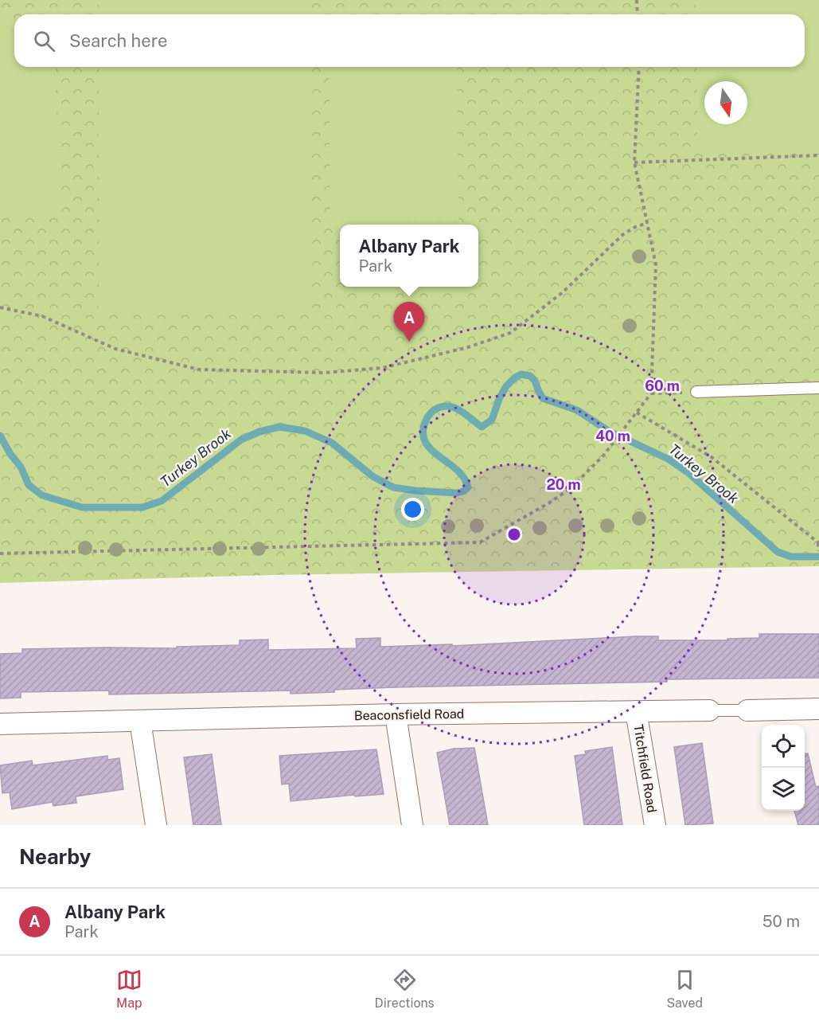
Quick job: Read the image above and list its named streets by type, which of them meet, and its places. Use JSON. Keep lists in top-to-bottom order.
{
  "streets": {
    "street": ["Beaconsfield Road", "Titchfield Road"]
  },
  "crossings": [
    ["Beaconsfield Road", "Titchfield Road"]
  ],
  "water": ["Turkey Brook"],
  "north": "bottom",
  "page": {
    "search": "Search here",
    "popup": ["Albany Park", "Park"],
    "pins": "A",
    "heading": "Nearby",
    "list": [
      {
        "mark": "A",
        "name": "Albany Park",
        "note": "Park",
        "value": "50 m"
      }
    ],
    "nav": ["Map", "Directions", "Saved"]
  },
  "rings": ["60 m", "40 m", "20 m"]
}
